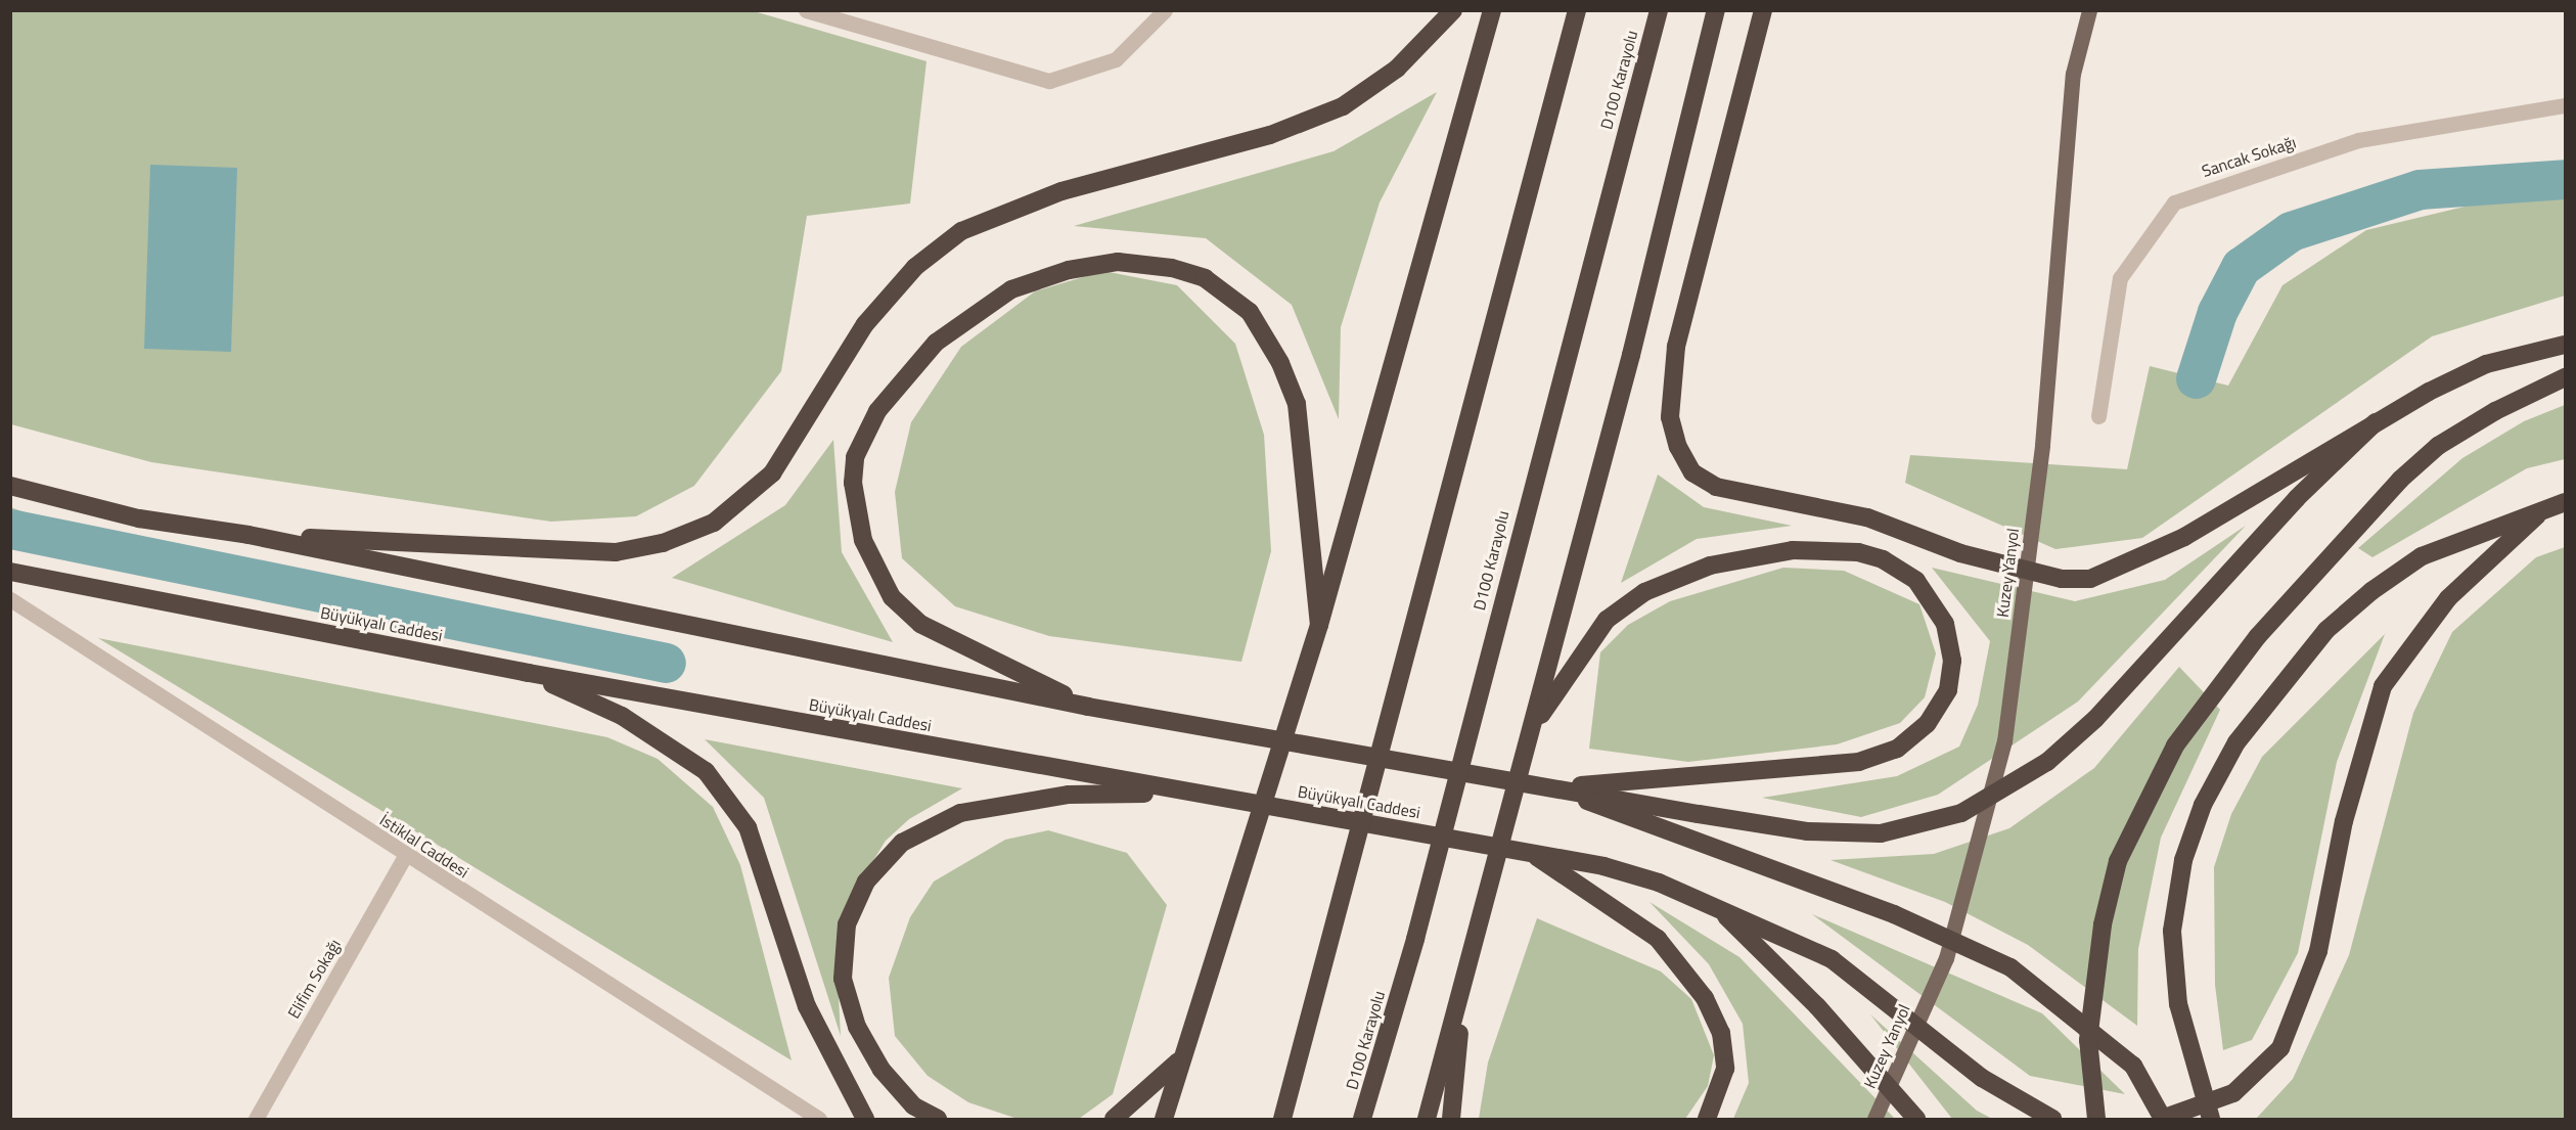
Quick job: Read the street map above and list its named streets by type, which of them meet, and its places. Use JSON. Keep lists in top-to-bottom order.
{
  "streets": {
    "highway": ["D100 Karayolu", "Büyükyalı Caddesi"],
    "main road": ["Kuzey Yanyol"],
    "street": ["Sancak Sokağı", "İstiklal Caddesi", "Elifim Sokağı"]
  },
  "crossings": [
    ["İstiklal Caddesi", "Elifim Sokağı"]
  ]
}
